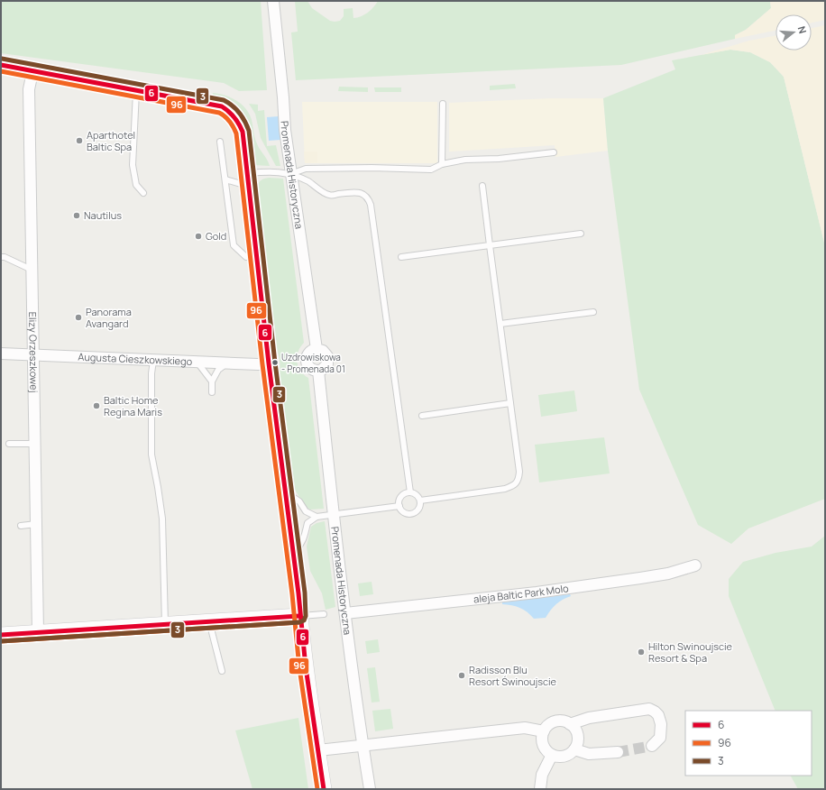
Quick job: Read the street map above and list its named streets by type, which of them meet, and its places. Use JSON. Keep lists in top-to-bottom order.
{
  "streets": {
    "street": [
      "Promenada Historyczna",
      "Elizy Orzeszkowej",
      "Augusta Cieszkowskiego",
      "aleja Baltic Park Molo"
    ]
  },
  "crossings": [
    ["Promenada Historyczna", "aleja Baltic Park Molo"],
    ["Elizy Orzeszkowej", "Augusta Cieszkowskiego"]
  ],
  "places": [
    "Aparthotel Baltic Spa",
    "Nautilus",
    "Gold",
    "Panorama Avangard",
    "Uzdrowiskowa - Promenada 01",
    "Baltic Home Regina Maris",
    "Hilton Swinoujscie Resort & Spa",
    "Radisson Blu Resort Świnoujscie"
  ],
  "lines": ["transit line 3", "transit line 6", "transit line 96"],
  "legend": ["6", "96", "3"],
  "north": "right"
}
